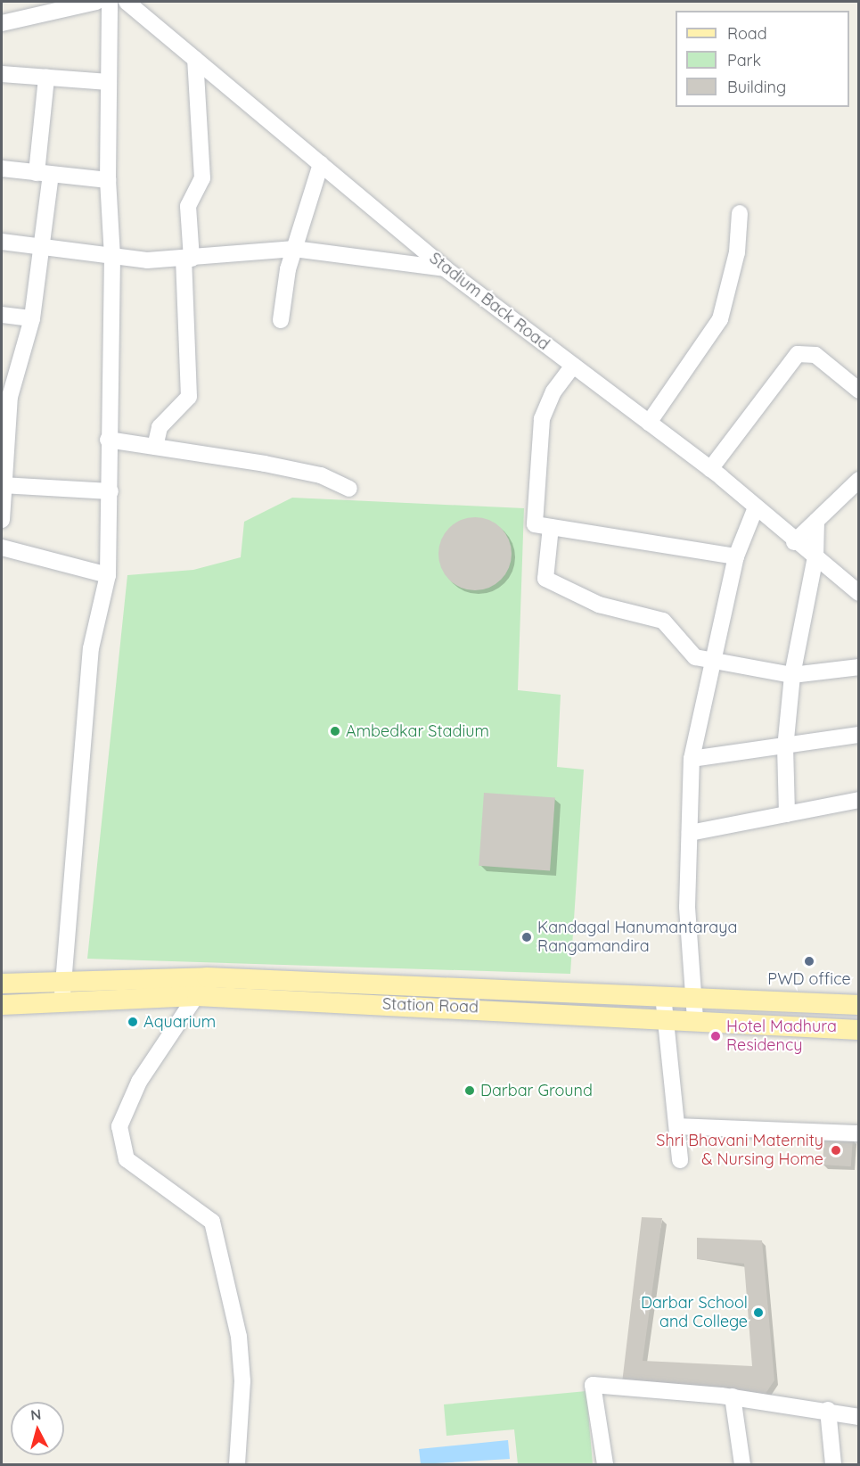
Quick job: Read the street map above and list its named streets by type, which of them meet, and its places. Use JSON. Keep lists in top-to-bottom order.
{
  "streets": {
    "main road": ["Station Road"],
    "street": ["Stadium Back Road"]
  },
  "places": [
    "Ambedkar Stadium",
    "Kandagal Hanumantaraya Rangamandira",
    "PWD office",
    "Aquarium",
    "Hotel Madhura Residency",
    "Darbar Ground",
    "Shri Bhavani Maternity & Nursing Home",
    "Darbar School and College"
  ],
  "legend": ["Road", "Park", "Building"],
  "north": "top"
}
